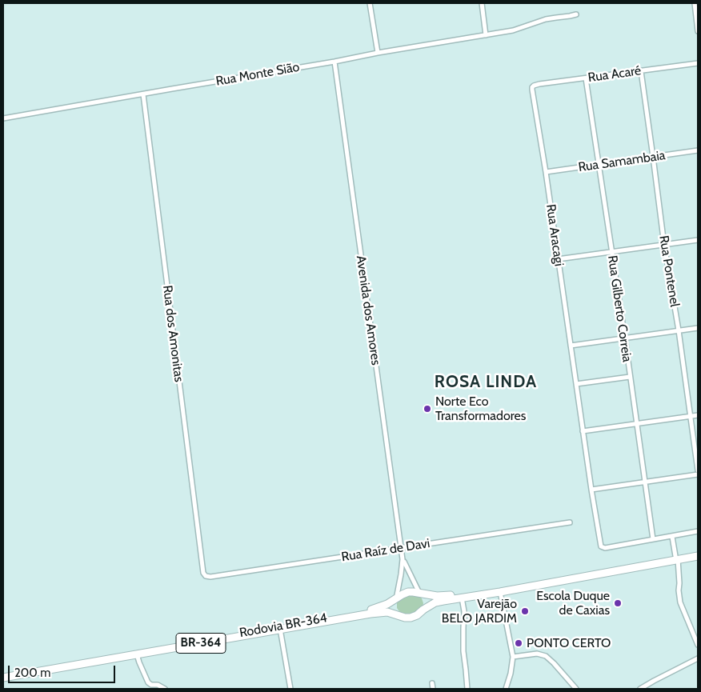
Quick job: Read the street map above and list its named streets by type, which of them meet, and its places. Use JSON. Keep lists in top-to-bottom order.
{
  "streets": {
    "highway": ["Rodovia BR-364", "BR-364"],
    "street": [
      "Rua Monte Sião",
      "Rua Acaré",
      "Rua Samambaia",
      "Rua Aracagi",
      "Rua Pontenel",
      "Rua Gilberto Correia",
      "Avenida dos Amores",
      "Rua dos Amonitas",
      "Rua Raíz de Davi"
    ]
  },
  "crossings": [
    ["Rua Monte Sião", "Avenida dos Amores"],
    ["Rua Monte Sião", "Rua dos Amonitas"],
    ["Rua Acaré", "Rua Aracagi"],
    ["Rua Acaré", "Rua Pontenel"],
    ["Rua Acaré", "Rua Gilberto Correia"],
    ["Rua Samambaia", "Rua Aracagi"],
    ["Rua Samambaia", "Rua Pontenel"],
    ["Rua Samambaia", "Rua Gilberto Correia"],
    ["Rua Aracagi", "Rua Gilberto Correia"],
    ["Avenida dos Amores", "Rua Raíz de Davi"],
    ["Avenida dos Amores", "Rodovia BR-364"],
    ["Avenida dos Amores", "BR-364"],
    ["Rua dos Amonitas", "Rua Raíz de Davi"],
    ["Rodovia BR-364", "BR-364"]
  ],
  "districts": ["ROSA LINDA"],
  "places": [
    "Norte Eco Transformadores",
    "Escola Duque de Caxias",
    "Varejão BELO JARDIM",
    "PONTO CERTO"
  ],
  "scale_bar": "200 m"
}
